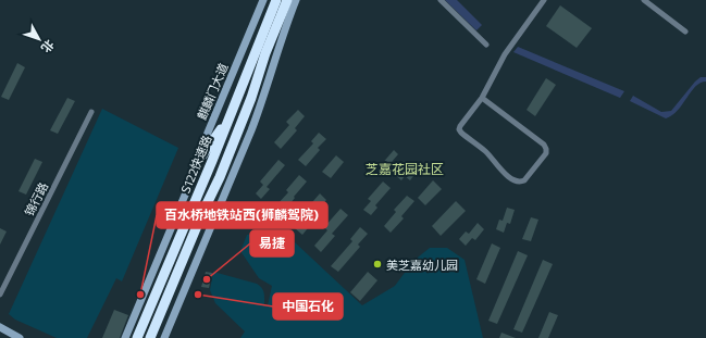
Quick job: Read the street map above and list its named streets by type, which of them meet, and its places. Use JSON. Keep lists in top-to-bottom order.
{
  "streets": {
    "highway": ["S122快速路"],
    "street": ["麒麟门大道", "锦行路"]
  },
  "districts": ["芝嘉花园社区"],
  "places": [
    "美芝嘉幼儿园",
    "易捷",
    "百水桥地铁站西(狮麟驾院)",
    "中国石化"
  ],
  "north": "bottom right"
}
